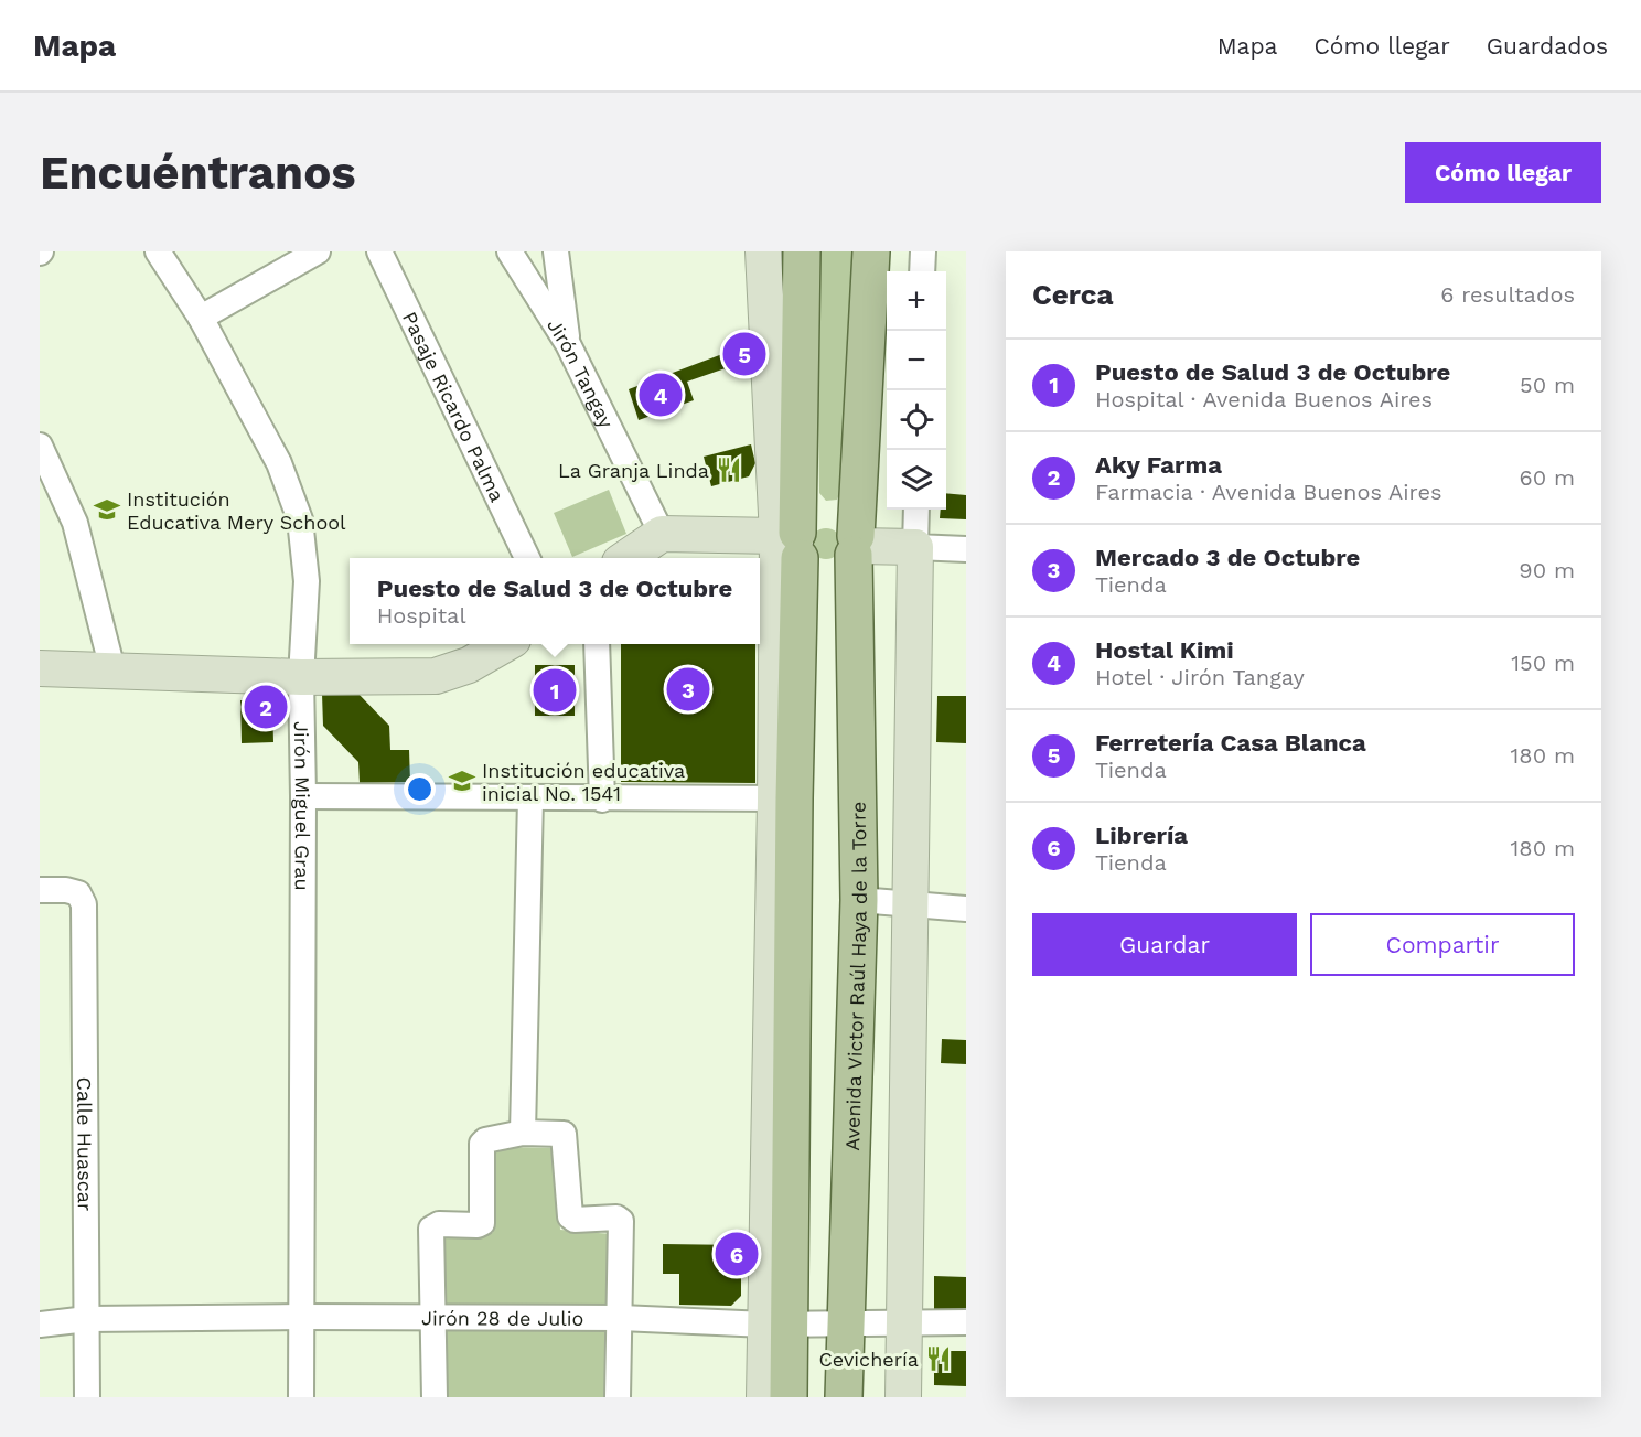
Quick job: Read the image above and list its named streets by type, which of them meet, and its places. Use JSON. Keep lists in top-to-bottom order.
{
  "streets": {
    "main road": ["Avenida Victor Raúl Haya de la Torre"],
    "street": [
      "Jirón Tangay",
      "Pasaje Ricardo Palma",
      "Jirón Miguel Grau",
      "Calle Huascar",
      "Jirón 28 de Julio"
    ]
  },
  "crossings": [
    ["Jirón Miguel Grau", "Jirón 28 de Julio"],
    ["Avenida Victor Raúl Haya de la Torre", "Jirón 28 de Julio"],
    ["Calle Huascar", "Jirón 28 de Julio"]
  ],
  "places": {
    "restaurant": ["La Granja Linda", "Cevichería"],
    "school or university": ["Institución Educativa Mery School", "Institución educativa inicial No. 1541"]
  },
  "page": {
    "header": "Mapa",
    "nav": ["Mapa", "Cómo llegar", "Guardados"],
    "buttons": [
      "Cómo llegar",
      ["Guardar", "Compartir"]
    ],
    "title": "Encuéntranos",
    "heading": ["Cerca", "6 resultados"],
    "map_buttons": ["+", "−"],
    "pins": [
      "5",
      "4",
      "3",
      "1",
      "2",
      "6"
    ],
    "list": [
      {
        "mark": "1",
        "name": "Puesto de Salud 3 de Octubre",
        "note": "Hospital · Avenida Buenos Aires",
        "value": "50 m"
      },
      {
        "mark": "2",
        "name": "Aky Farma",
        "note": "Farmacia · Avenida Buenos Aires",
        "value": "60 m"
      },
      {
        "mark": "3",
        "name": "Mercado 3 de Octubre",
        "note": "Tienda",
        "value": "90 m"
      },
      {
        "mark": "4",
        "name": "Hostal Kimi",
        "note": "Hotel · Jirón Tangay",
        "value": "150 m"
      },
      {
        "mark": "5",
        "name": "Ferretería Casa Blanca",
        "note": "Tienda",
        "value": "180 m"
      },
      {
        "mark": "6",
        "name": "Librería",
        "note": "Tienda",
        "value": "180 m"
      }
    ],
    "popup": ["Puesto de Salud 3 de Octubre", "Hospital"]
  }
}
